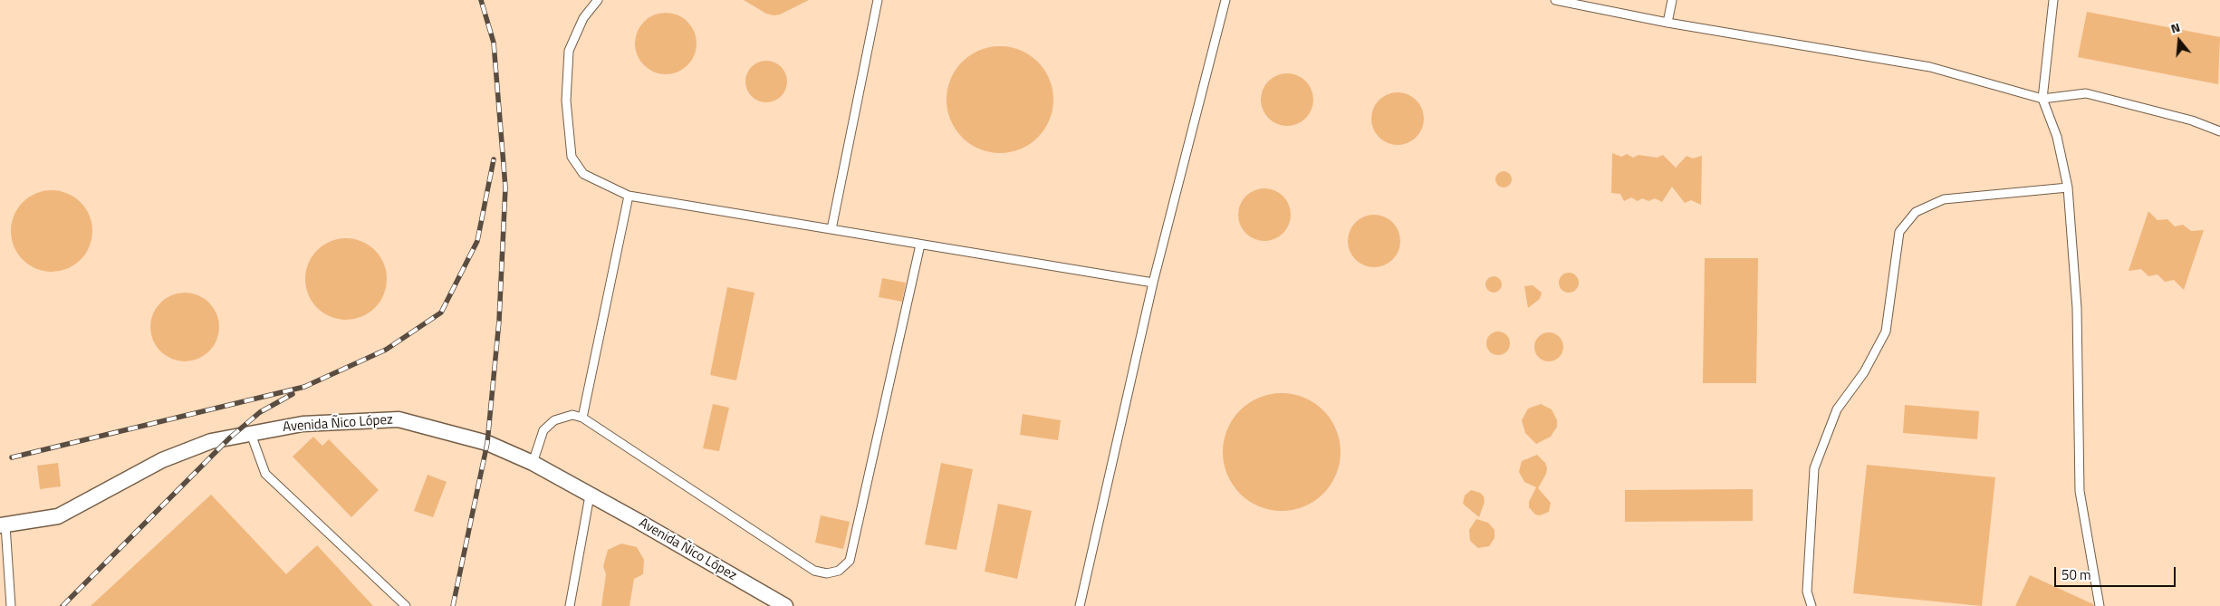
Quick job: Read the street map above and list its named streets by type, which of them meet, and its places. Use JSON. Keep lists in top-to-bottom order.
{
  "streets": {
    "street": ["Avenida Ñico López"]
  },
  "scale_bar": "50 m",
  "north": "top"
}
